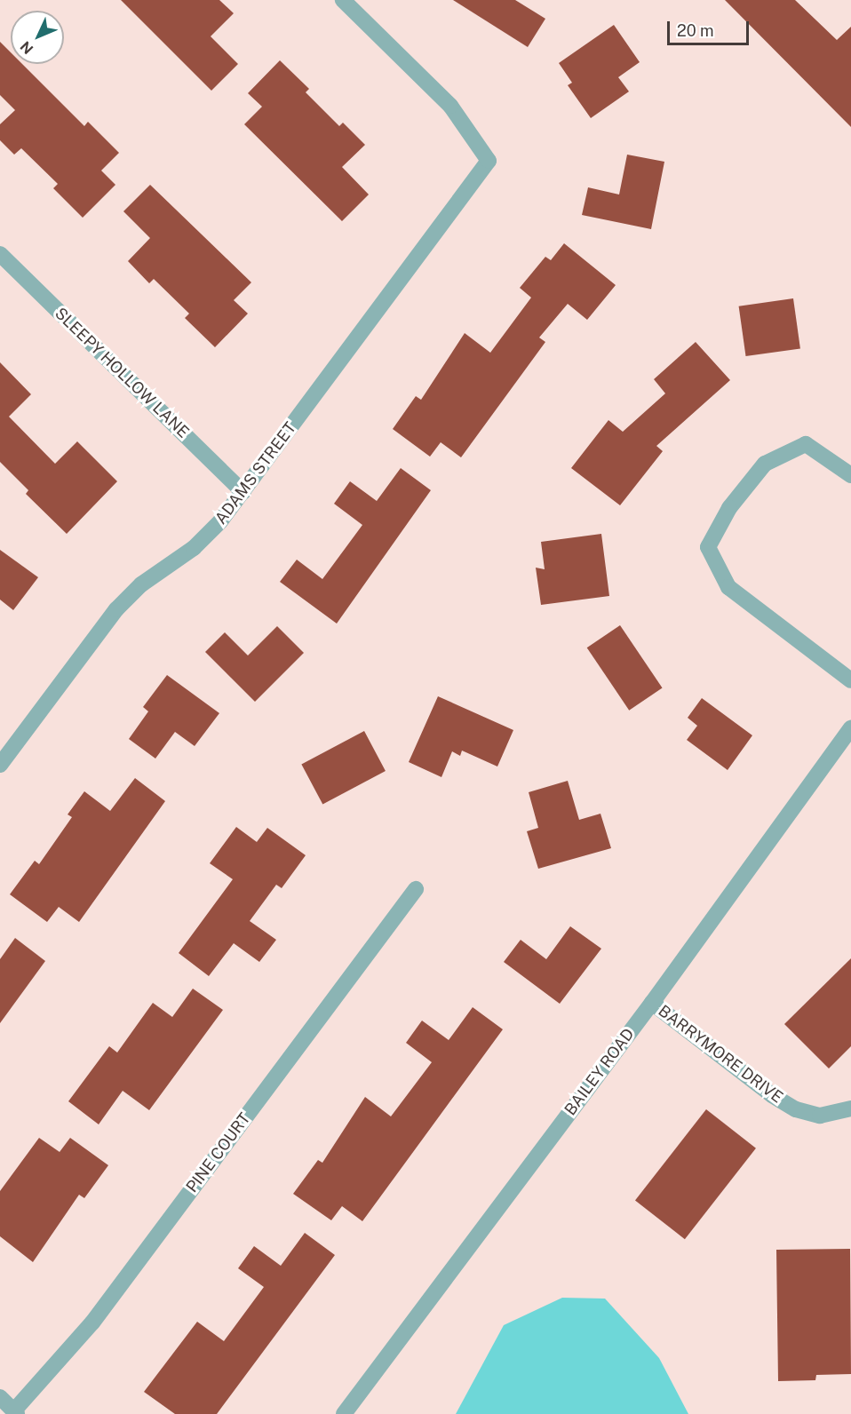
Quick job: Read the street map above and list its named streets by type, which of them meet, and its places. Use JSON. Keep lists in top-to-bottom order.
{
  "streets": {
    "street": [
      "SLEEPY HOLLOW LANE",
      "ADAMS STREET",
      "BARRYMORE DRIVE",
      "BAILEY ROAD",
      "PINE COURT"
    ]
  },
  "crossings": [
    ["SLEEPY HOLLOW LANE", "ADAMS STREET"],
    ["BARRYMORE DRIVE", "BAILEY ROAD"]
  ],
  "scale_bar": "20 m",
  "north": "bottom left"
}
